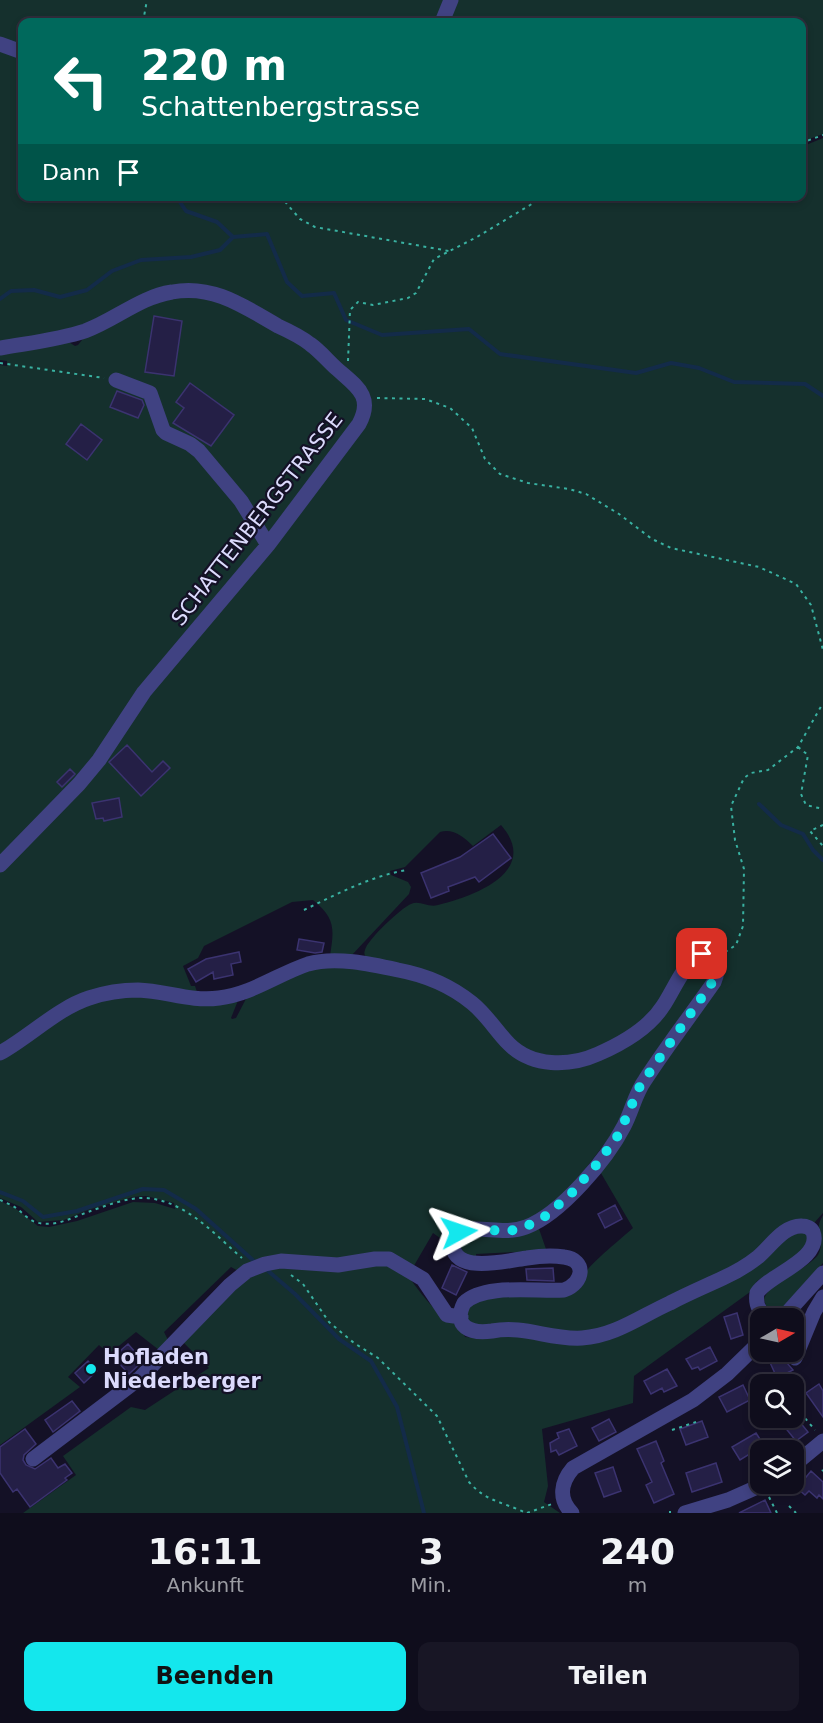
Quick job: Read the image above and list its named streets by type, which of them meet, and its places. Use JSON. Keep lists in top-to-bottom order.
{
  "streets": {
    "street": ["SCHATTENBERGSTRASSE"]
  },
  "places": ["Hofladen Niederberger"],
  "north": "right",
  "page": {
    "turn": ["220 m", "Schattenbergstrasse"],
    "then": "Dann",
    "eta": [
      "16:11",
      "Ankunft",
      "3",
      "Min.",
      "240",
      "m"
    ],
    "buttons": ["Beenden", "Teilen"]
  }
}
